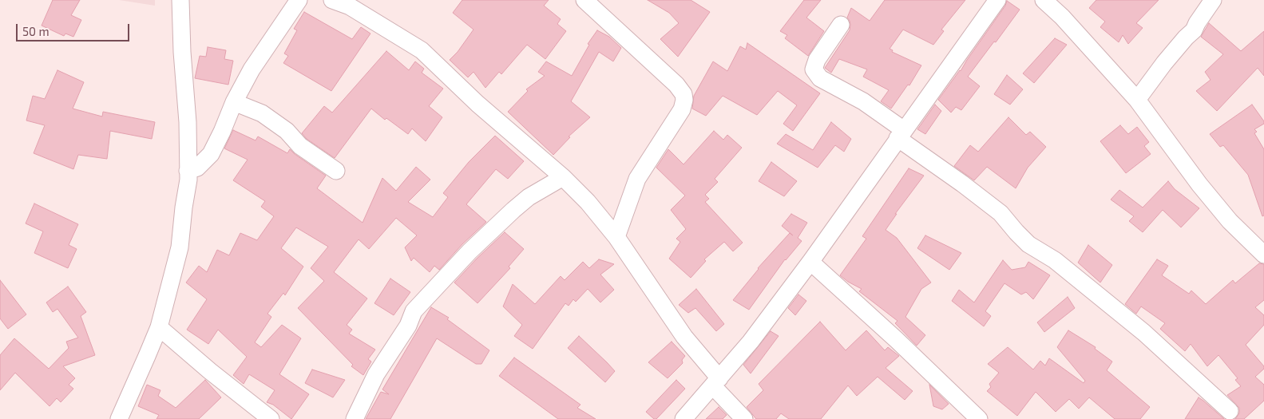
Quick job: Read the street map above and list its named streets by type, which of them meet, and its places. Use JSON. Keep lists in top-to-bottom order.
{
  "scale_bar": "50 m"
}
